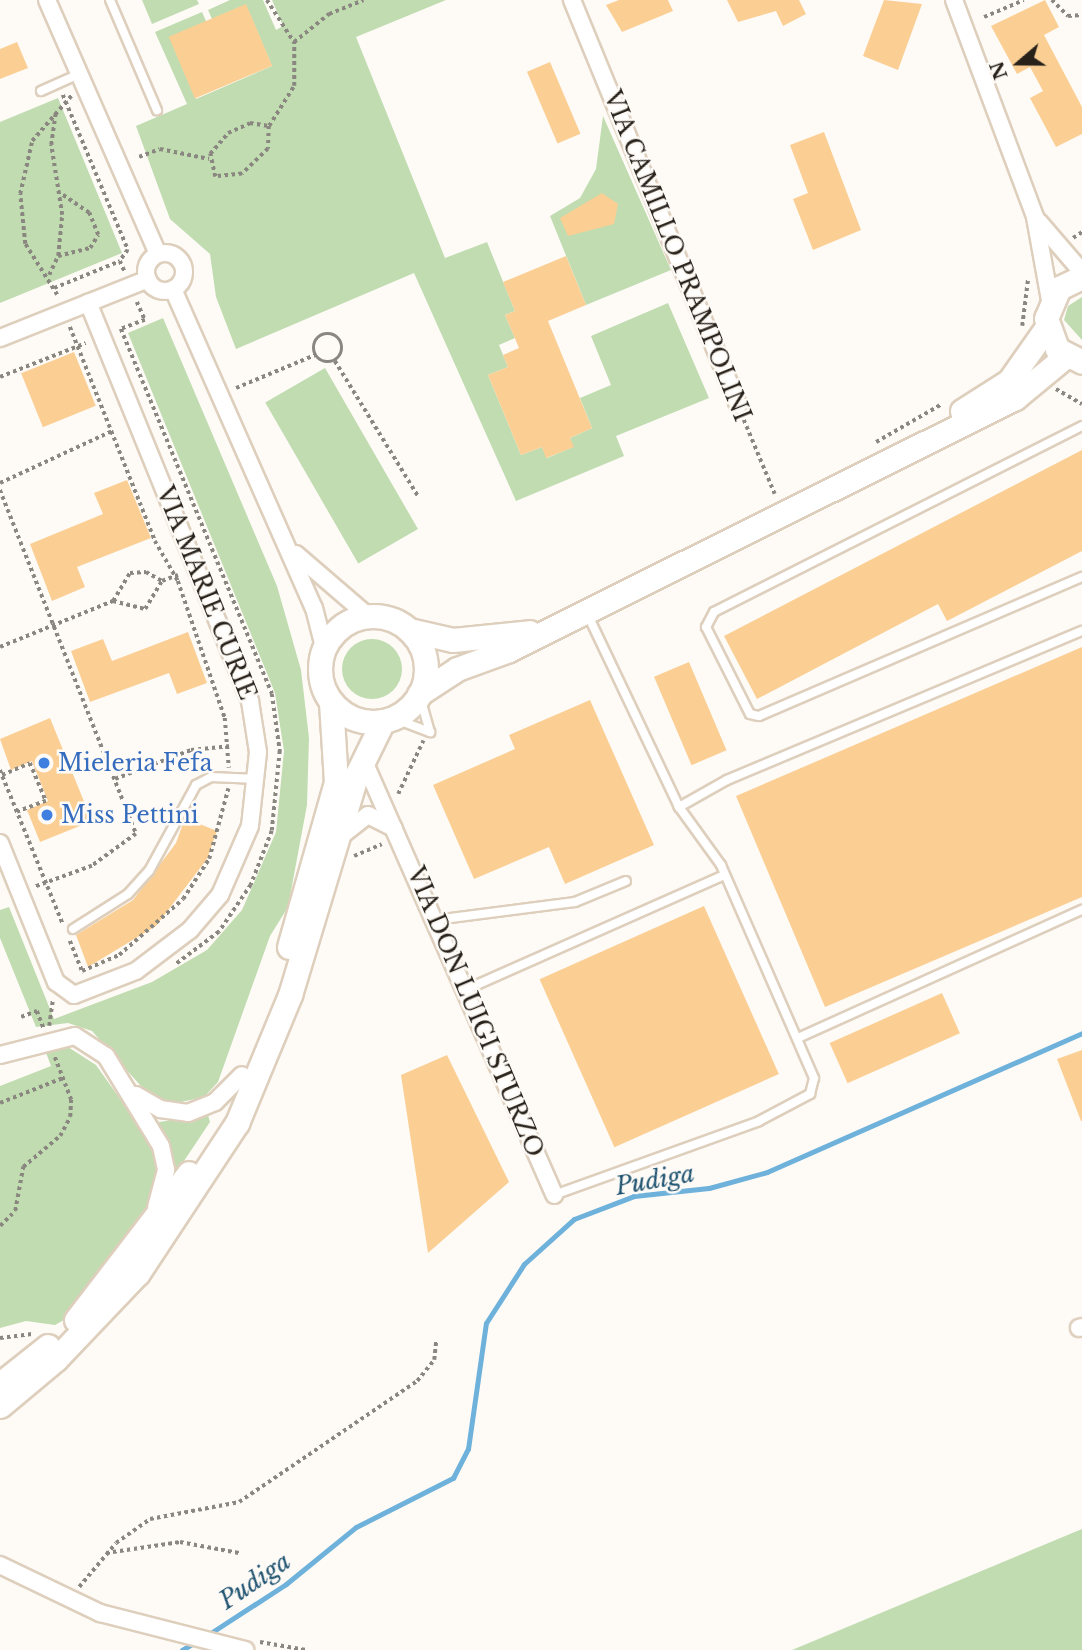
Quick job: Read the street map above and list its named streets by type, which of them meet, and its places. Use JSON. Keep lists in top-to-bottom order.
{
  "streets": {
    "street": ["VIA CAMILLO PRAMPOLINI", "VIA MARIE CURIE", "VIA DON LUIGI STURZO"]
  },
  "water": ["Pudiga"],
  "places": ["Mieleria Fefa", "Miss Pettini"],
  "north": "left"
}
